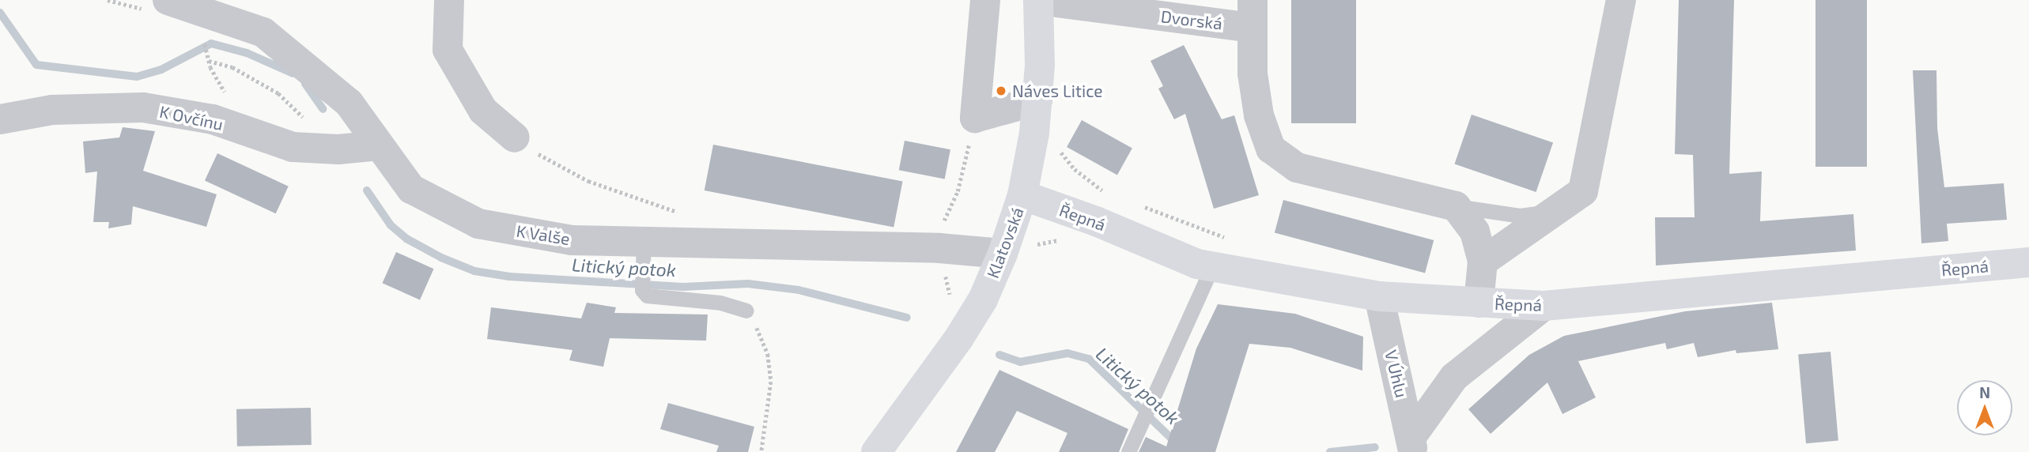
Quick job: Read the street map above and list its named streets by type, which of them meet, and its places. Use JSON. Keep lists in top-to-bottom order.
{
  "streets": {
    "street": [
      "Dvorská",
      "K Ovčínu",
      "Řepná",
      "K Valše",
      "Klatovská",
      "V Úhlu"
    ]
  },
  "crossings": [
    ["Dvorská", "Klatovská"],
    ["K Ovčínu", "K Valše"],
    ["Řepná", "Klatovská"],
    ["Řepná", "V Úhlu"],
    ["K Valše", "Klatovská"]
  ],
  "water": ["Litický potok"],
  "places": ["Náves Litice"],
  "north": "top"
}
